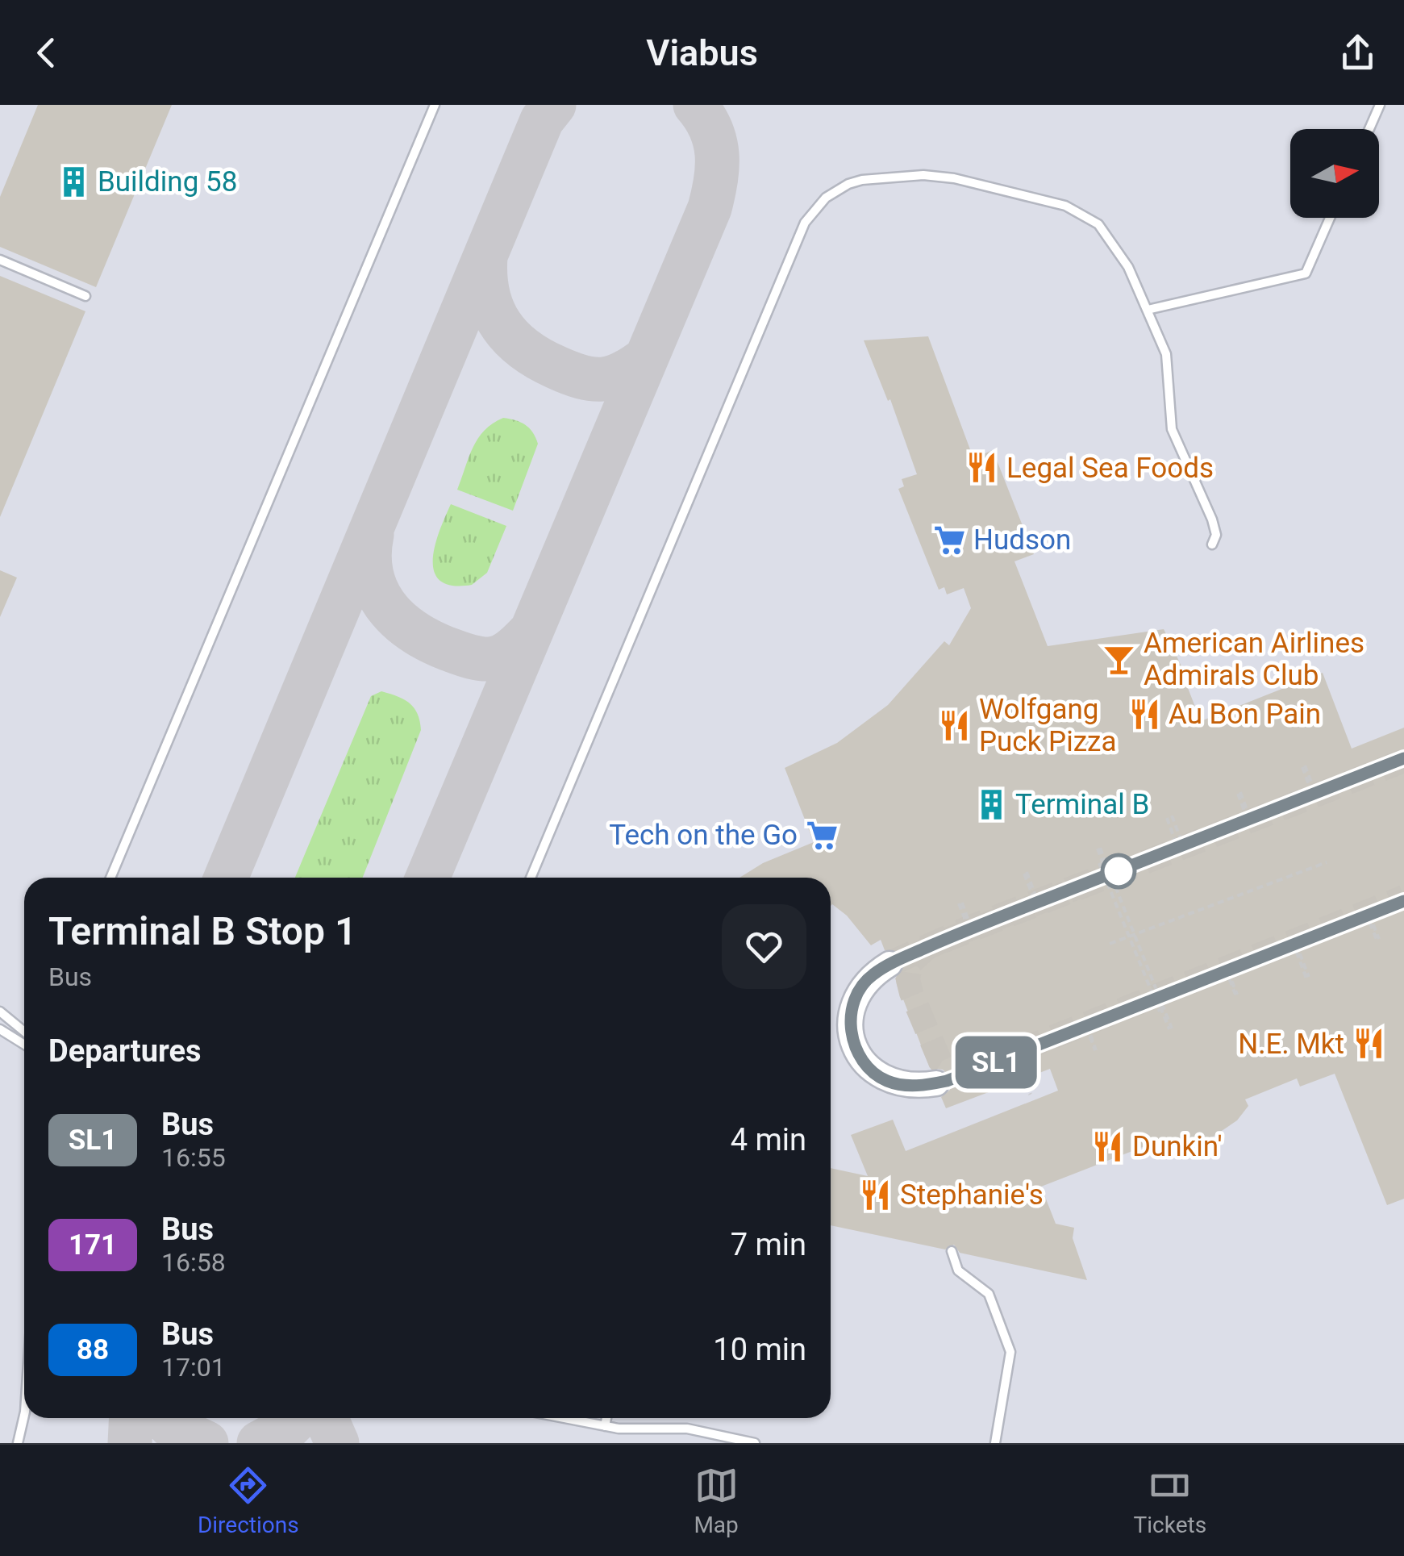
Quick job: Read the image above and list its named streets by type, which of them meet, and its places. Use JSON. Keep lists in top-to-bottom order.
{
  "places": {
    "building": ["Building 58", "Terminal B"],
    "restaurant": [
      "Legal Sea Foods",
      "Au Bon Pain",
      "Wolfgang Puck Pizza",
      "N.E. Mkt",
      "Dunkin'",
      "Stephanie's"
    ],
    "supermarket": ["Hudson", "Tech on the Go"],
    "bar": ["American Airlines Admirals Club"]
  },
  "lines": ["bus line SL1"],
  "north": "right",
  "page": {
    "header": "Viabus",
    "on_map": "SL1",
    "heading": [
      ["Terminal B Stop 1", "Bus"],
      "Departures"
    ],
    "list": [
      {
        "mark": "SL1",
        "name": "Bus",
        "note": "16:55",
        "value": "4 min"
      },
      {
        "mark": "171",
        "name": "Bus",
        "note": "16:58",
        "value": "7 min"
      },
      {
        "mark": "88",
        "name": "Bus",
        "note": "17:01",
        "value": "10 min"
      }
    ],
    "tabs": ["Directions", "Map", "Tickets"]
  }
}
